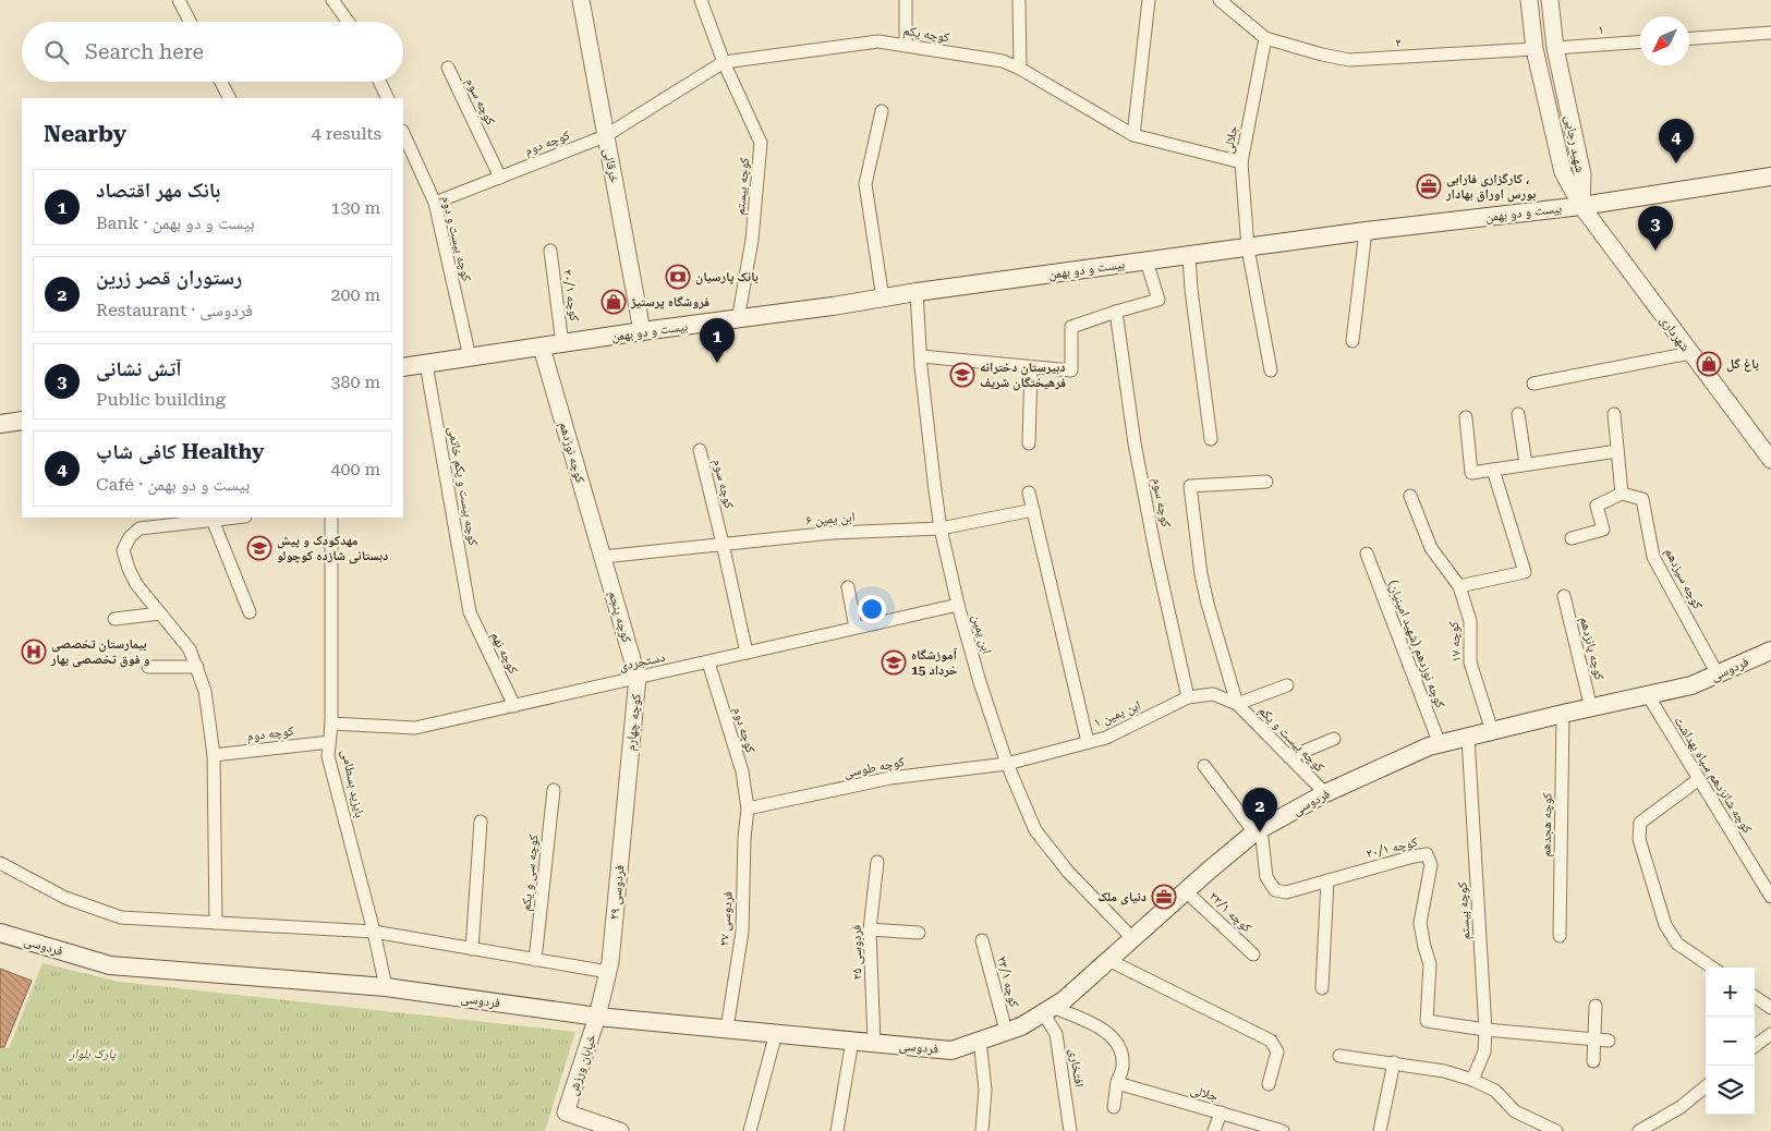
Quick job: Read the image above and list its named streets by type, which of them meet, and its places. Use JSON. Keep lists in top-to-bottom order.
{
  "streets": {
    "main road": ["بیست و دو بهمن", "فردوسی"],
    "street": [
      "۱",
      "کوچه یکم",
      "۲",
      "کوچه سوم",
      "جلالی",
      "کوچه دوم",
      "شهید رجایی",
      "خرقانی",
      "کوچه بیستم",
      "کوچه بیست و دوم",
      "کوچه ۲۰/۱",
      "شهرداری",
      "کوچه نوزدهم",
      "کوچه بیست و یکم خاتمی",
      "ابن یمین ۶",
      "کوچه سیزدهم",
      "کوچه پنجم",
      "ابن یمین",
      "۱۷ کوچه",
      "کوچه نوزدهم (شهید امینیان)",
      "کوچه پانزدهم",
      "کوچه نهم",
      "دستجردی",
      "ابن یمین ۱",
      "کوچه چهارم",
      "کوچه بیست و یکم",
      "کوچه طوسی",
      "کوچه شانزدهم سپاه بهداشت",
      "بایزید بسطامی",
      "کوچه هجدهم",
      "کوچه سی و یکم",
      "فردوسی ۲۹",
      "کوچه ۲۲/۱",
      "فردوسی ۲۷",
      "فردوسی ۲۵",
      "کوچه ۲۳/۱",
      "خیابان ورزش",
      "افتخاری"
    ]
  },
  "crossings": [
    ["۱", "شهید رجایی"],
    ["کوچه یکم", "جلالی"],
    ["کوچه یکم", "کوچه دوم"],
    ["کوچه یکم", "خرقانی"],
    ["کوچه یکم", "کوچه بیستم"],
    ["۲", "جلالی"],
    ["۲", "شهید رجایی"],
    ["کوچه سوم", "کوچه دوم"],
    ["کوچه سوم", "ابن یمین ۶"],
    ["کوچه سوم", "دستجردی"],
    ["کوچه سوم", "ابن یمین ۱"],
    ["جلالی", "بیست و دو بهمن"],
    ["کوچه دوم", "خرقانی"],
    ["کوچه دوم", "کوچه بیست و دوم"],
    ["کوچه دوم", "دستجردی"],
    ["کوچه دوم", "کوچه طوسی"],
    ["کوچه دوم", "بایزید بسطامی"],
    ["کوچه دوم", "فردوسی ۲۷"],
    ["شهید رجایی", "بیست و دو بهمن"],
    ["شهید رجایی", "شهرداری"],
    ["خرقانی", "بیست و دو بهمن"],
    ["کوچه بیستم", "بیست و دو بهمن"],
    ["کوچه بیستم", "کوچه ۲۰/۱"],
    ["کوچه بیستم", "فردوسی"],
    ["بیست و دو بهمن", "کوچه بیست و دوم"],
    ["بیست و دو بهمن", "کوچه ۲۰/۱"],
    ["بیست و دو بهمن", "شهرداری"],
    ["بیست و دو بهمن", "کوچه نوزدهم"],
    ["بیست و دو بهمن", "کوچه بیست و یکم خاتمی"],
    ["بیست و دو بهمن", "ابن یمین"],
    ["کوچه ۲۰/۱", "فردوسی"],
    ["کوچه نوزدهم", "کوچه پنجم"],
    ["کوچه بیست و یکم خاتمی", "کوچه نهم"],
    ["ابن یمین ۶", "ابن یمین"],
    ["کوچه سیزدهم", "فردوسی"],
    ["کوچه پنجم", "دستجردی"],
    ["کوچه پنجم", "کوچه چهارم"],
    ["ابن یمین", "دستجردی"],
    ["ابن یمین", "فردوسی"],
    ["ابن یمین", "ابن یمین ۱"],
    ["ابن یمین", "کوچه طوسی"],
    ["۱۷ کوچه", "فردوسی"],
    ["کوچه نوزدهم (شهید امینیان)", "فردوسی"],
    ["کوچه پانزدهم", "فردوسی"],
    ["کوچه نهم", "دستجردی"],
    ["دستجردی", "کوچه چهارم"],
    ["دستجردی", "بایزید بسطامی"],
    ["فردوسی", "کوچه بیست و یکم"],
    ["فردوسی", "کوچه شانزدهم سپاه بهداشت"],
    ["فردوسی", "بایزید بسطامی"],
    ["فردوسی", "کوچه هجدهم"],
    ["فردوسی", "فردوسی ۲۹"],
    ["فردوسی", "کوچه ۲۲/۱"],
    ["فردوسی", "فردوسی ۲۷"],
    ["فردوسی", "فردوسی ۲۵"],
    ["فردوسی", "کوچه ۲۳/۱"],
    ["فردوسی", "خیابان ورزش"],
    ["فردوسی", "افتخاری"],
    ["ابن یمین ۱", "کوچه بیست و یکم"],
    ["ابن یمین ۱", "کوچه طوسی"],
    ["کوچه چهارم", "فردوسی ۲۹"],
    ["کوچه طوسی", "فردوسی ۲۷"],
    ["فردوسی ۲۹", "خیابان ورزش"]
  ],
  "parks": ["پارک بلوار"],
  "places": {
    "office": ["کارگزاری فارابی ، بورس اوراق بهادار", "دنیای ملک"],
    "bank": ["بانک پارسیان"],
    "shop": ["فروشگاه پرستيژ", "باغ گل"],
    "school or university": ["دبیرستان دخترانه فرهیختگان شریف", "مهدکودک و پیش دبستانی شازده کوچولو", "آموزشگاه 15 خرداد"],
    "hospital": ["بیمارستان تخصصی و فوق تخصصی بهار"]
  },
  "north": "bottom left",
  "page": {
    "search": "Search here",
    "heading": ["Nearby", "4 results"],
    "pins": [
      "4",
      "3",
      "1",
      "2"
    ],
    "list": [
      {
        "mark": "1",
        "name": "بانک مهر اقتصاد",
        "note": "Bank · بیست و دو بهمن",
        "value": "130 m"
      },
      {
        "mark": "2",
        "name": "رستوران قصر زرین",
        "note": "Restaurant · فردوسی",
        "value": "200 m"
      },
      {
        "mark": "3",
        "name": "آتش نشانی",
        "note": "Public building",
        "value": "380 m"
      },
      {
        "mark": "4",
        "name": "کافی شاپ Healthy",
        "note": "Café · بیست و دو بهمن",
        "value": "400 m"
      }
    ],
    "map_buttons": ["+", "−"]
  }
}
